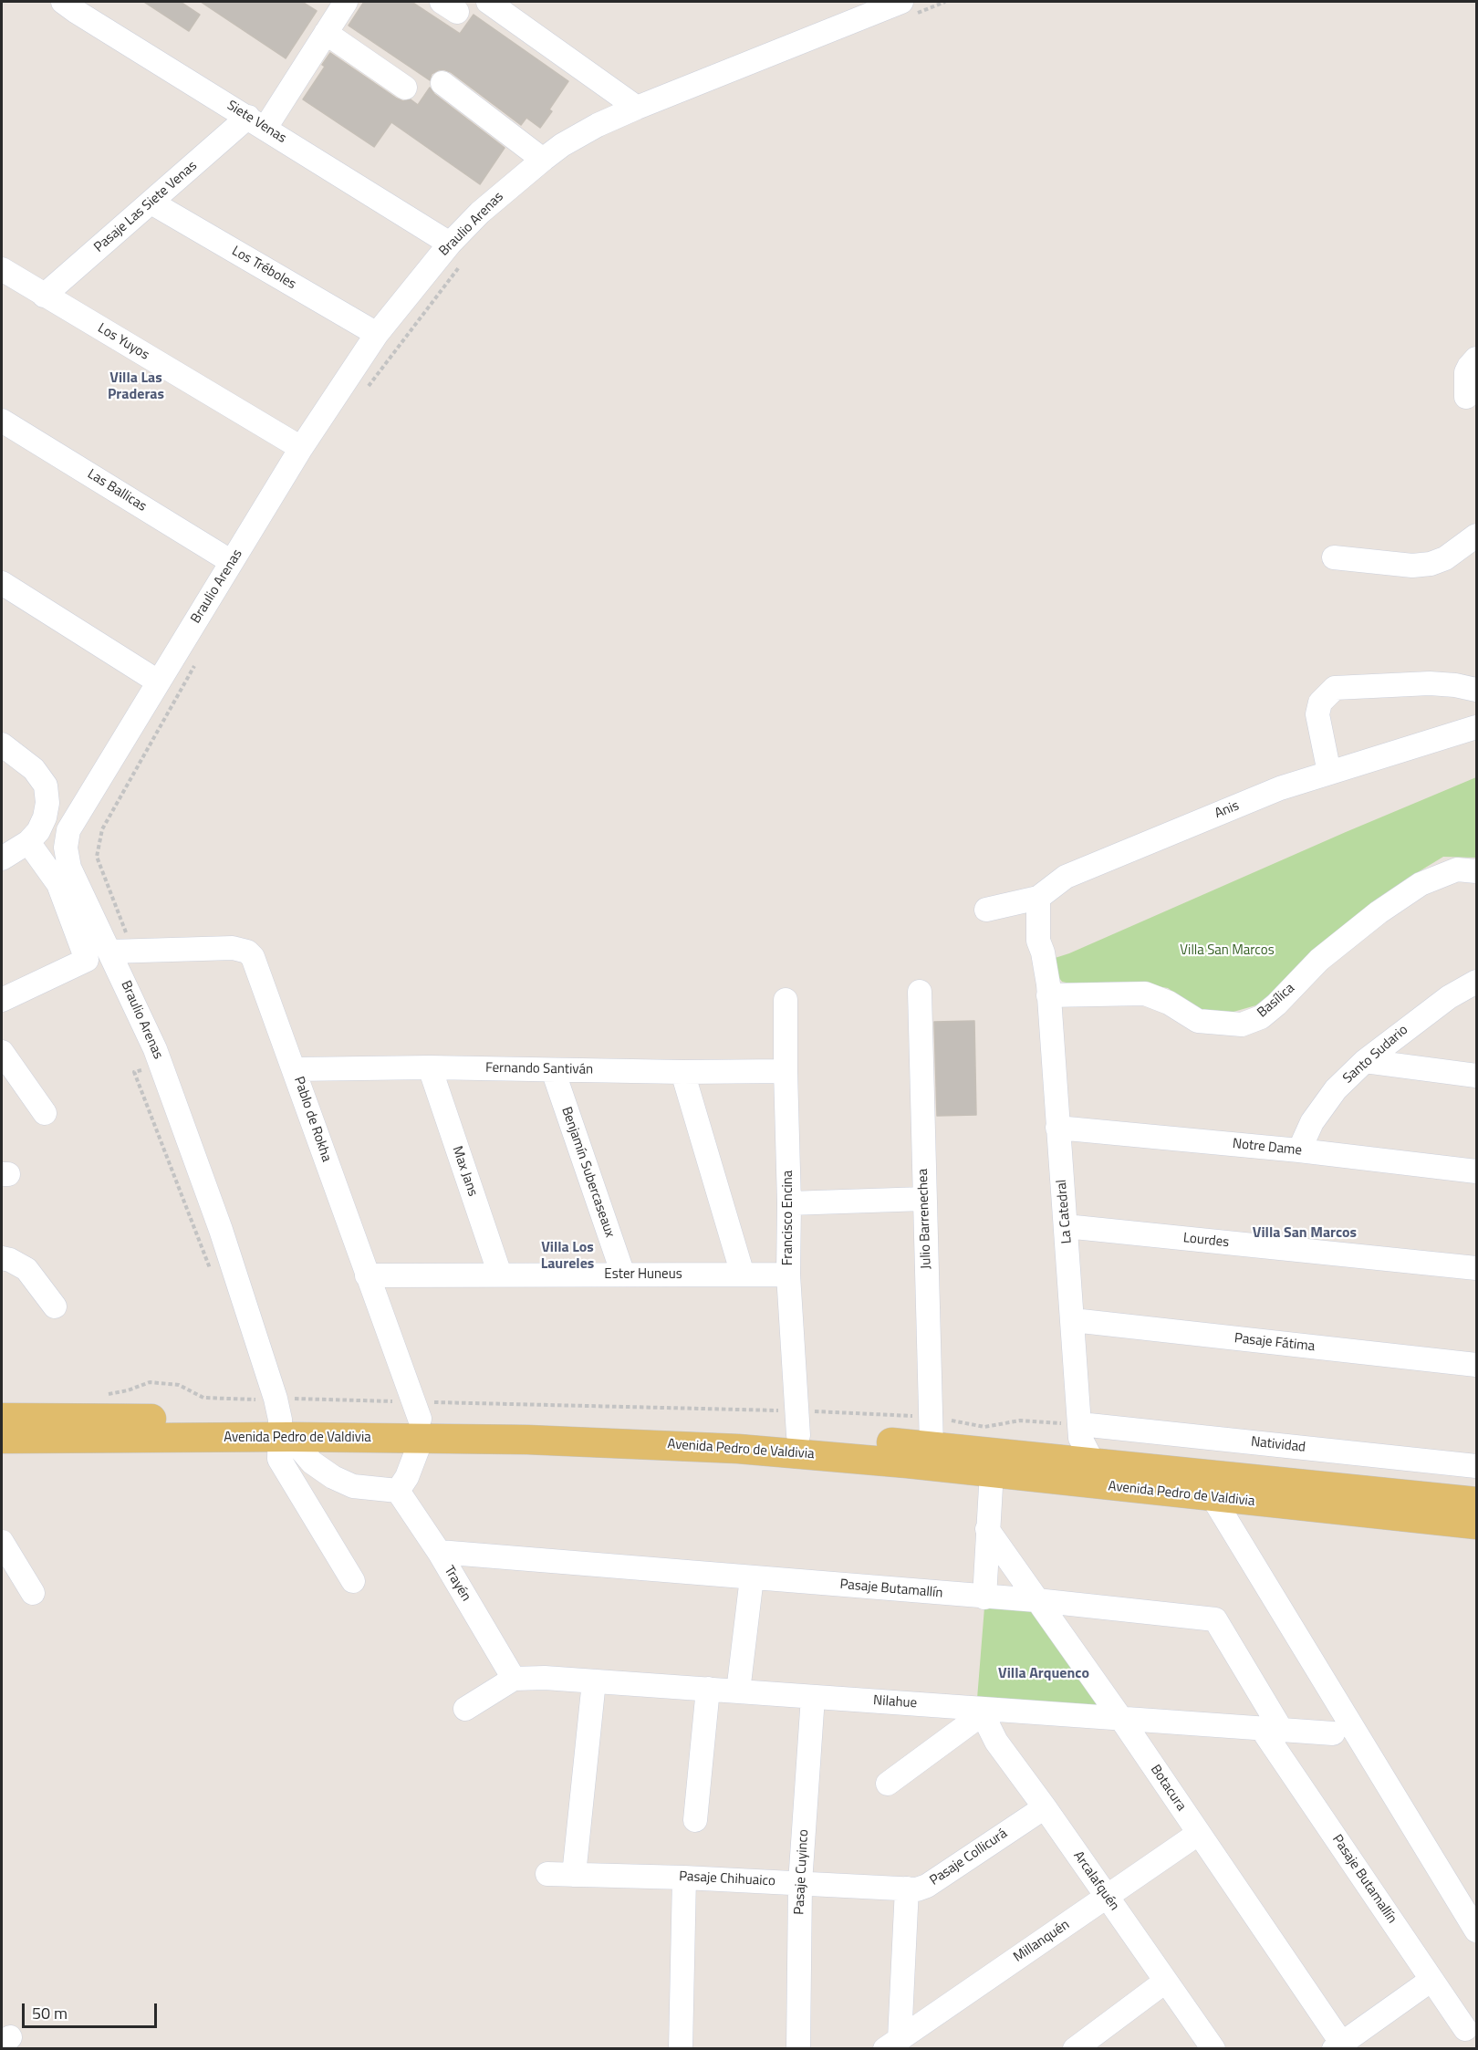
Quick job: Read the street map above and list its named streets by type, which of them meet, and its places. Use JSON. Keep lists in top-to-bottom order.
{
  "streets": {
    "main road": ["Avenida Pedro de Valdivia"],
    "street": [
      "Siete Venas",
      "Pasaje Las Siete Venas",
      "Braulio Arenas",
      "Los Tréboles",
      "Los Yuyos",
      "Las Ballicas",
      "Anis",
      "Basílica",
      "Santo Sudario",
      "Fernando Santiván",
      "Pablo de Rokha",
      "Notre Dame",
      "Max Jans",
      "Benjamín Subercaseaux",
      "La Catedral",
      "Francisco Encina",
      "Julio Barrenechea",
      "Lourdes",
      "Ester Huneus",
      "Pasaje Fátima",
      "Natividad",
      "Trayén",
      "Pasaje Butamallín",
      "Nilahue",
      "Botacura",
      "Pasaje Collicurá",
      "Pasaje Cuyinco",
      "Pasaje Chihuaico",
      "Arcalafquén",
      "Millanquén"
    ]
  },
  "crossings": [
    ["Siete Venas", "Pasaje Las Siete Venas"],
    ["Siete Venas", "Braulio Arenas"],
    ["Pasaje Las Siete Venas", "Los Tréboles"],
    ["Pasaje Las Siete Venas", "Los Yuyos"],
    ["Braulio Arenas", "Los Tréboles"],
    ["Braulio Arenas", "Los Yuyos"],
    ["Braulio Arenas", "Las Ballicas"],
    ["Braulio Arenas", "Pablo de Rokha"],
    ["Braulio Arenas", "Avenida Pedro de Valdivia"],
    ["Anis", "La Catedral"],
    ["Basílica", "La Catedral"],
    ["Santo Sudario", "Notre Dame"],
    ["Fernando Santiván", "Pablo de Rokha"],
    ["Fernando Santiván", "Max Jans"],
    ["Fernando Santiván", "Benjamín Subercaseaux"],
    ["Fernando Santiván", "Francisco Encina"],
    ["Pablo de Rokha", "Ester Huneus"],
    ["Pablo de Rokha", "Avenida Pedro de Valdivia"],
    ["Notre Dame", "La Catedral"],
    ["Max Jans", "Ester Huneus"],
    ["Benjamín Subercaseaux", "Ester Huneus"],
    ["La Catedral", "Lourdes"],
    ["La Catedral", "Pasaje Fátima"],
    ["La Catedral", "Avenida Pedro de Valdivia"],
    ["La Catedral", "Natividad"],
    ["Francisco Encina", "Ester Huneus"],
    ["Francisco Encina", "Avenida Pedro de Valdivia"],
    ["Julio Barrenechea", "Avenida Pedro de Valdivia"],
    ["Trayén", "Pasaje Butamallín"],
    ["Trayén", "Nilahue"],
    ["Pasaje Butamallín", "Nilahue"],
    ["Pasaje Butamallín", "Botacura"],
    ["Nilahue", "Botacura"],
    ["Nilahue", "Pasaje Cuyinco"],
    ["Nilahue", "Arcalafquén"],
    ["Botacura", "Millanquén"],
    ["Pasaje Collicurá", "Pasaje Chihuaico"],
    ["Pasaje Collicurá", "Arcalafquén"],
    ["Pasaje Cuyinco", "Pasaje Chihuaico"],
    ["Arcalafquén", "Millanquén"]
  ],
  "districts": [
    "Villa Las Praderas",
    "Villa San Marcos",
    "Villa Los Laureles",
    "Villa Arquenco"
  ],
  "parks": ["Villa San Marcos"],
  "scale_bar": "50 m"
}
